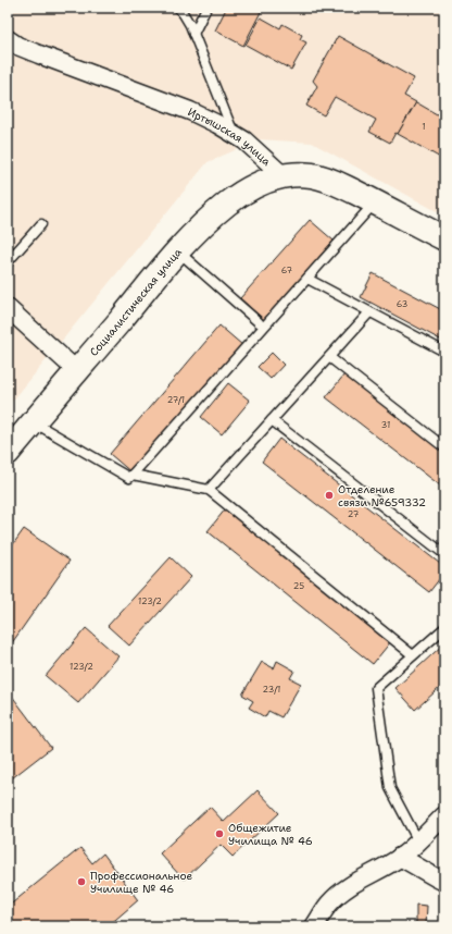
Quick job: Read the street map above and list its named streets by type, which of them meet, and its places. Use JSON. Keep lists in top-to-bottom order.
{
  "streets": {
    "main road": ["Социалистическая улица"],
    "street": ["Иртышская улица"]
  },
  "crossings": [
    ["Иртышская улица", "Социалистическая улица"]
  ],
  "places": ["Отделение связи №659332", "Общежитие Училища № 46", "Профессиональное Училище № 46"],
  "house_numbers": [
    "1",
    "67",
    "63",
    "27/1",
    "31",
    "27",
    "25",
    "123/2",
    "123/2",
    "23/1"
  ]
}
